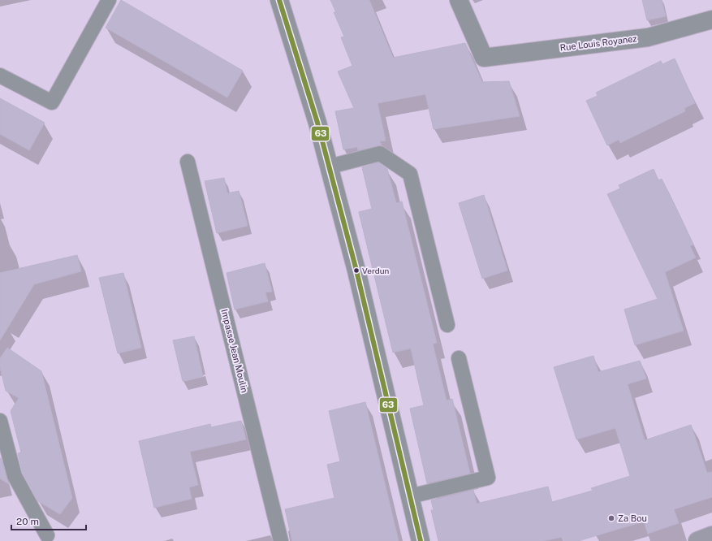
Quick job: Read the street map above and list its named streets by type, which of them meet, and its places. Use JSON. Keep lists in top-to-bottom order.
{
  "streets": {
    "street": ["Rue Louis Royanez"],
    "lane": ["Impasse Jean Moulin"]
  },
  "places": ["Verdun", "Za Bou"],
  "lines": ["transit line 63"],
  "scale_bar": "20 m"
}
